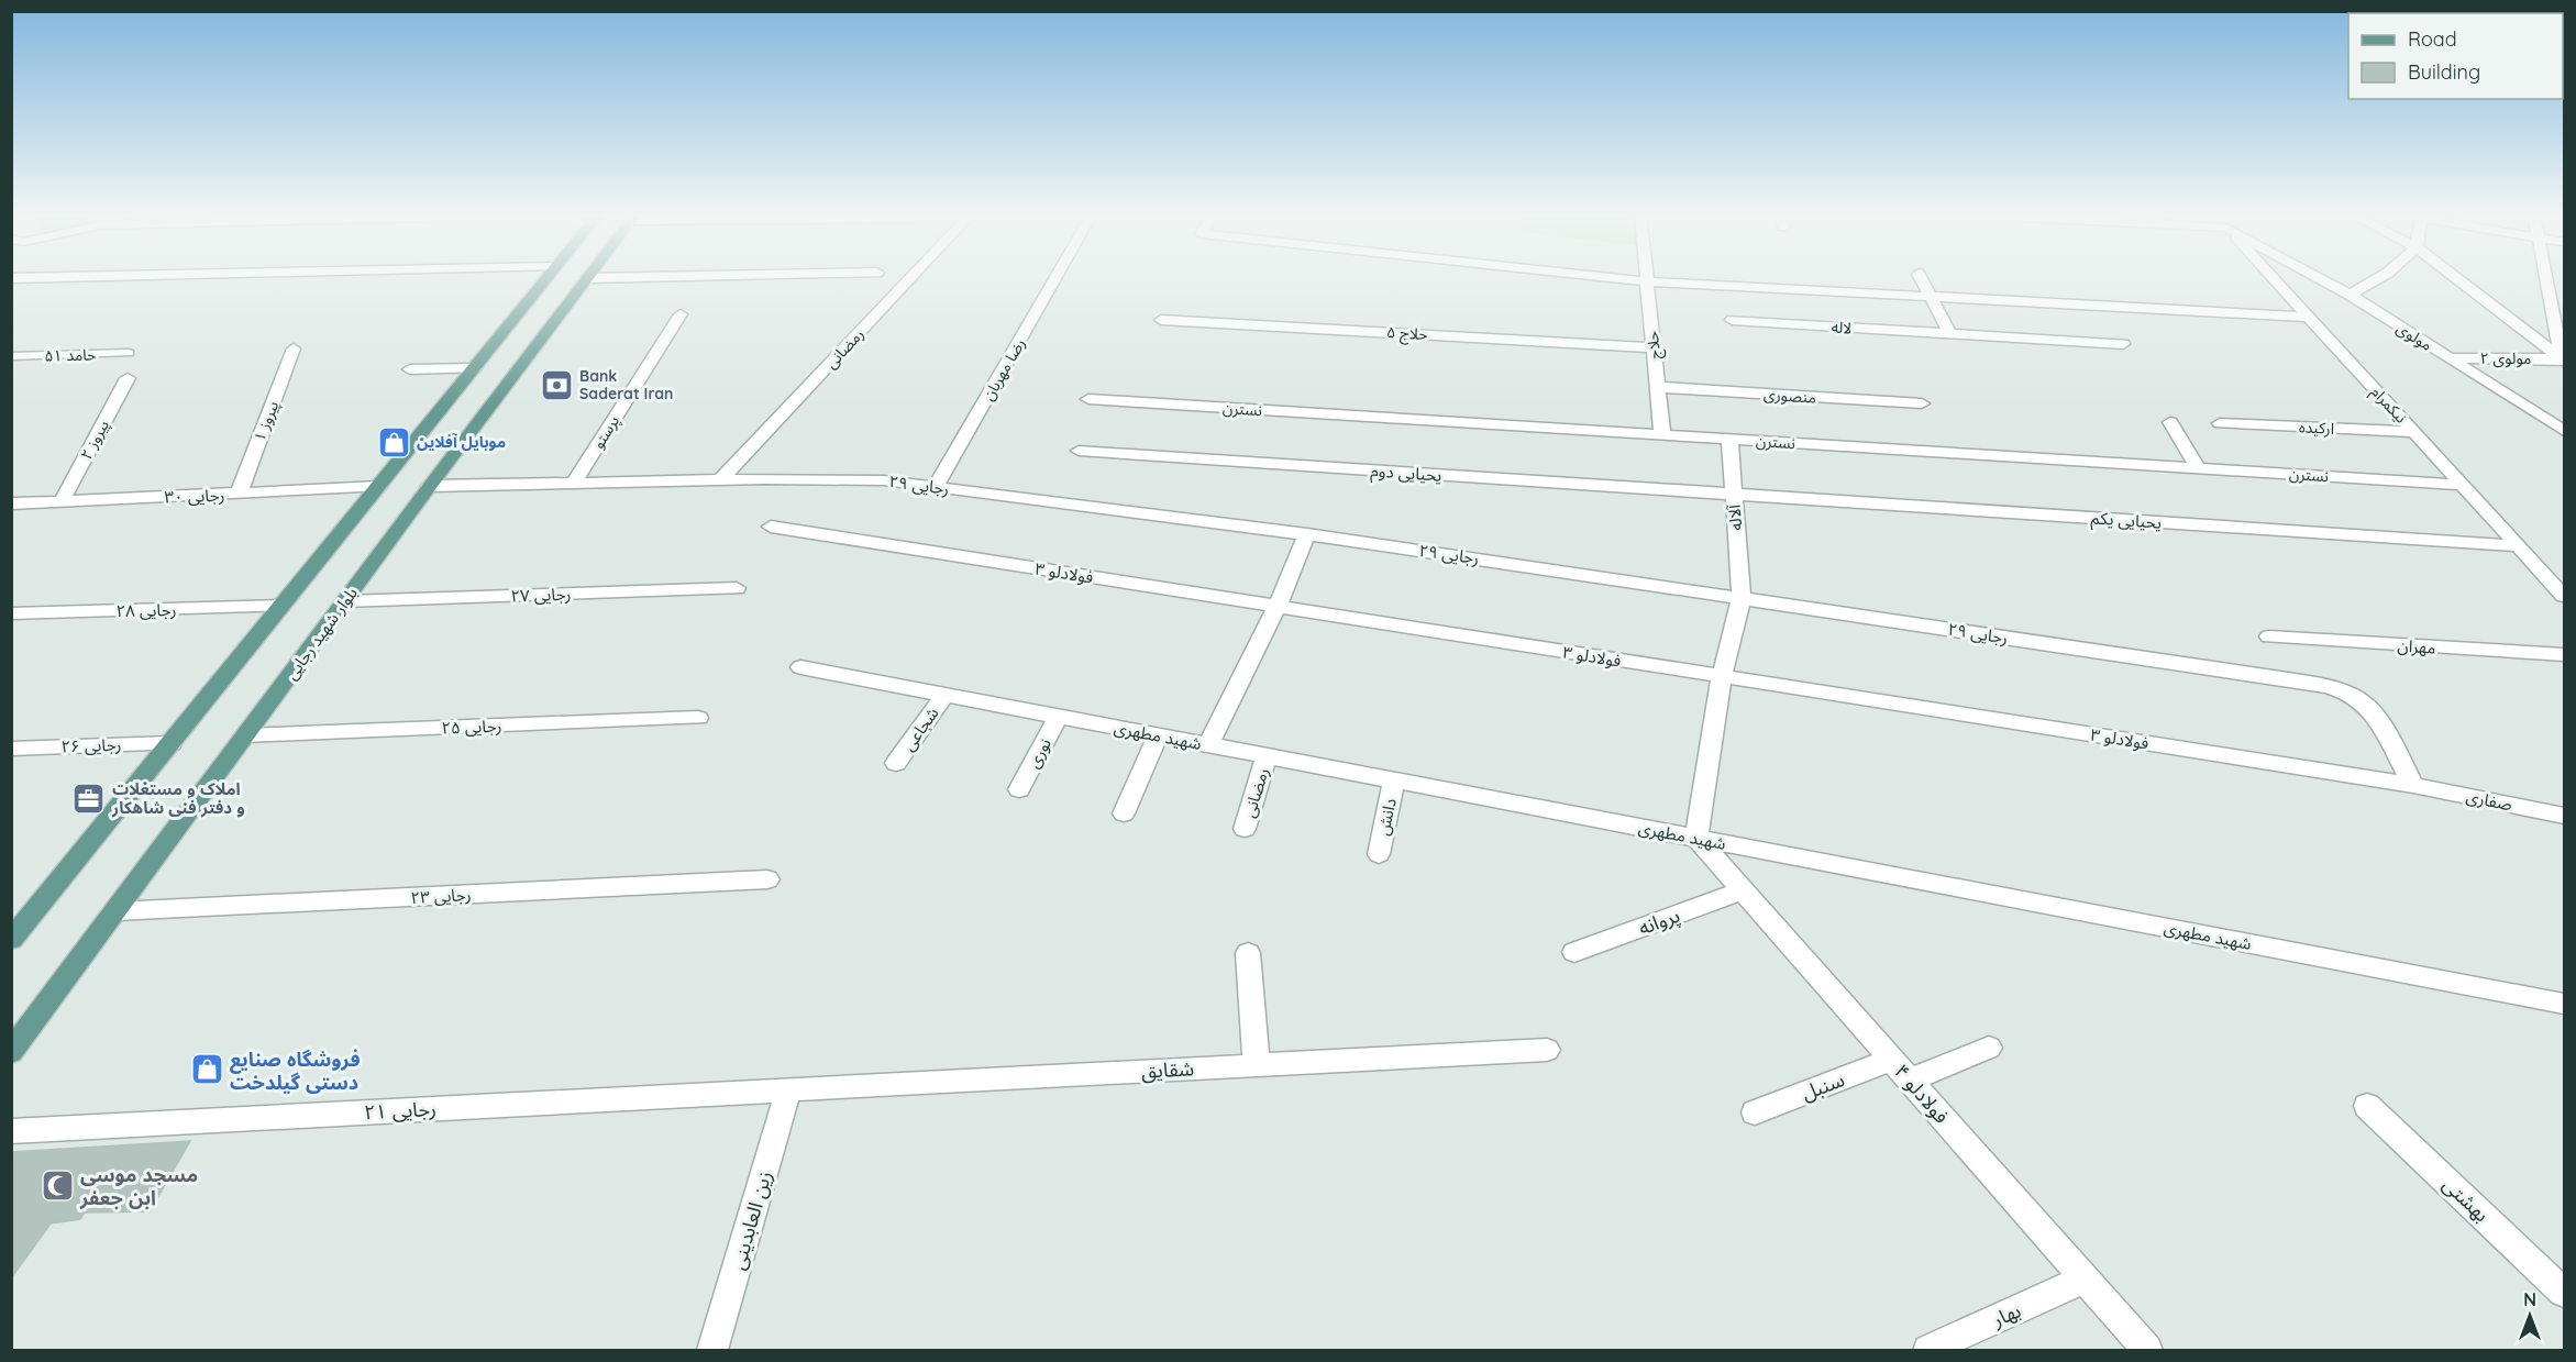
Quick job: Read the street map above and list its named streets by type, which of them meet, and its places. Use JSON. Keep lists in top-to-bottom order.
{
  "streets": {
    "main road": ["بلوار شهید رجایی"],
    "street": [
      "لاله",
      "حلاج ۵",
      "مولوی",
      "حلاج",
      "رمضانی",
      "مولوی ۲",
      "رضا مهربان",
      "منصوری",
      "نیکمرام",
      "نسترن",
      "پیروز ۱",
      "ارکیده",
      "پرستو",
      "پیروز ۲",
      "یحیایی دوم",
      "رجایی ۲۹",
      "رجایی ۳۰",
      "آلاله",
      "یحیایی یکم",
      "فولادلو ۳",
      "رجایی ۲۷",
      "رجایی ۲۸",
      "مهران",
      "رجایی ۲۵",
      "شجاعی",
      "شهید مطهری",
      "رجایی ۲۶",
      "نوری",
      "صفاری",
      "دانش",
      "رجایی ۲۳",
      "پروانه",
      "شقایق",
      "سنبل",
      "فولادلو ۴",
      "رجایی ۲۱",
      "بهشتی",
      "زین العابدینی",
      "بهار"
    ],
    "lane": ["حامد ۵۱"]
  },
  "crossings": [
    ["حلاج ۵", "حلاج"],
    ["مولوی", "مولوی ۲"],
    ["حلاج", "منصوری"],
    ["حلاج", "نسترن"],
    ["رمضانی", "رجایی ۲۹"],
    ["رمضانی", "شهید مطهری"],
    ["رضا مهربان", "رجایی ۲۹"],
    ["نیکمرام", "نسترن"],
    ["نیکمرام", "ارکیده"],
    ["نیکمرام", "یحیایی یکم"],
    ["نسترن", "آلاله"],
    ["پیروز ۱", "رجایی ۳۰"],
    ["پرستو", "رجایی ۲۹"],
    ["پیروز ۲", "رجایی ۳۰"],
    ["یحیایی دوم", "آلاله"],
    ["یحیایی دوم", "یحیایی یکم"],
    ["رجایی ۲۹", "آلاله"],
    ["رجایی ۲۹", "فولادلو ۳"],
    ["رجایی ۲۹", "بلوار شهید رجایی"],
    ["رجایی ۲۹", "صفاری"],
    ["آلاله", "یحیایی یکم"],
    ["آلاله", "فولادلو ۳"],
    ["آلاله", "شهید مطهری"],
    ["آلاله", "فولادلو ۴"],
    ["فولادلو ۳", "صفاری"],
    ["رجایی ۲۷", "بلوار شهید رجایی"],
    ["بلوار شهید رجایی", "رجایی ۲۵"],
    ["بلوار شهید رجایی", "رجایی ۲۳"],
    ["شجاعی", "شهید مطهری"],
    ["شهید مطهری", "نوری"],
    ["شهید مطهری", "دانش"],
    ["شهید مطهری", "فولادلو ۴"],
    ["پروانه", "فولادلو ۴"],
    ["شقایق", "رجایی ۲۱"],
    ["شقایق", "زین العابدینی"],
    ["سنبل", "فولادلو ۴"],
    ["فولادلو ۴", "بهار"],
    ["رجایی ۲۱", "زین العابدینی"]
  ],
  "places": {
    "bank": ["Bank Saderat Iran"],
    "shop": ["موبایل آفلاین", "فروشگاه صنایع دستی گیلدخت"],
    "office": ["املاک و مستغلات و دفتر فنی شاهکار"],
    "mosque": ["مسجد موسی ابن جعفر"]
  },
  "legend": ["Road", "Building"],
  "north": "top"
}
